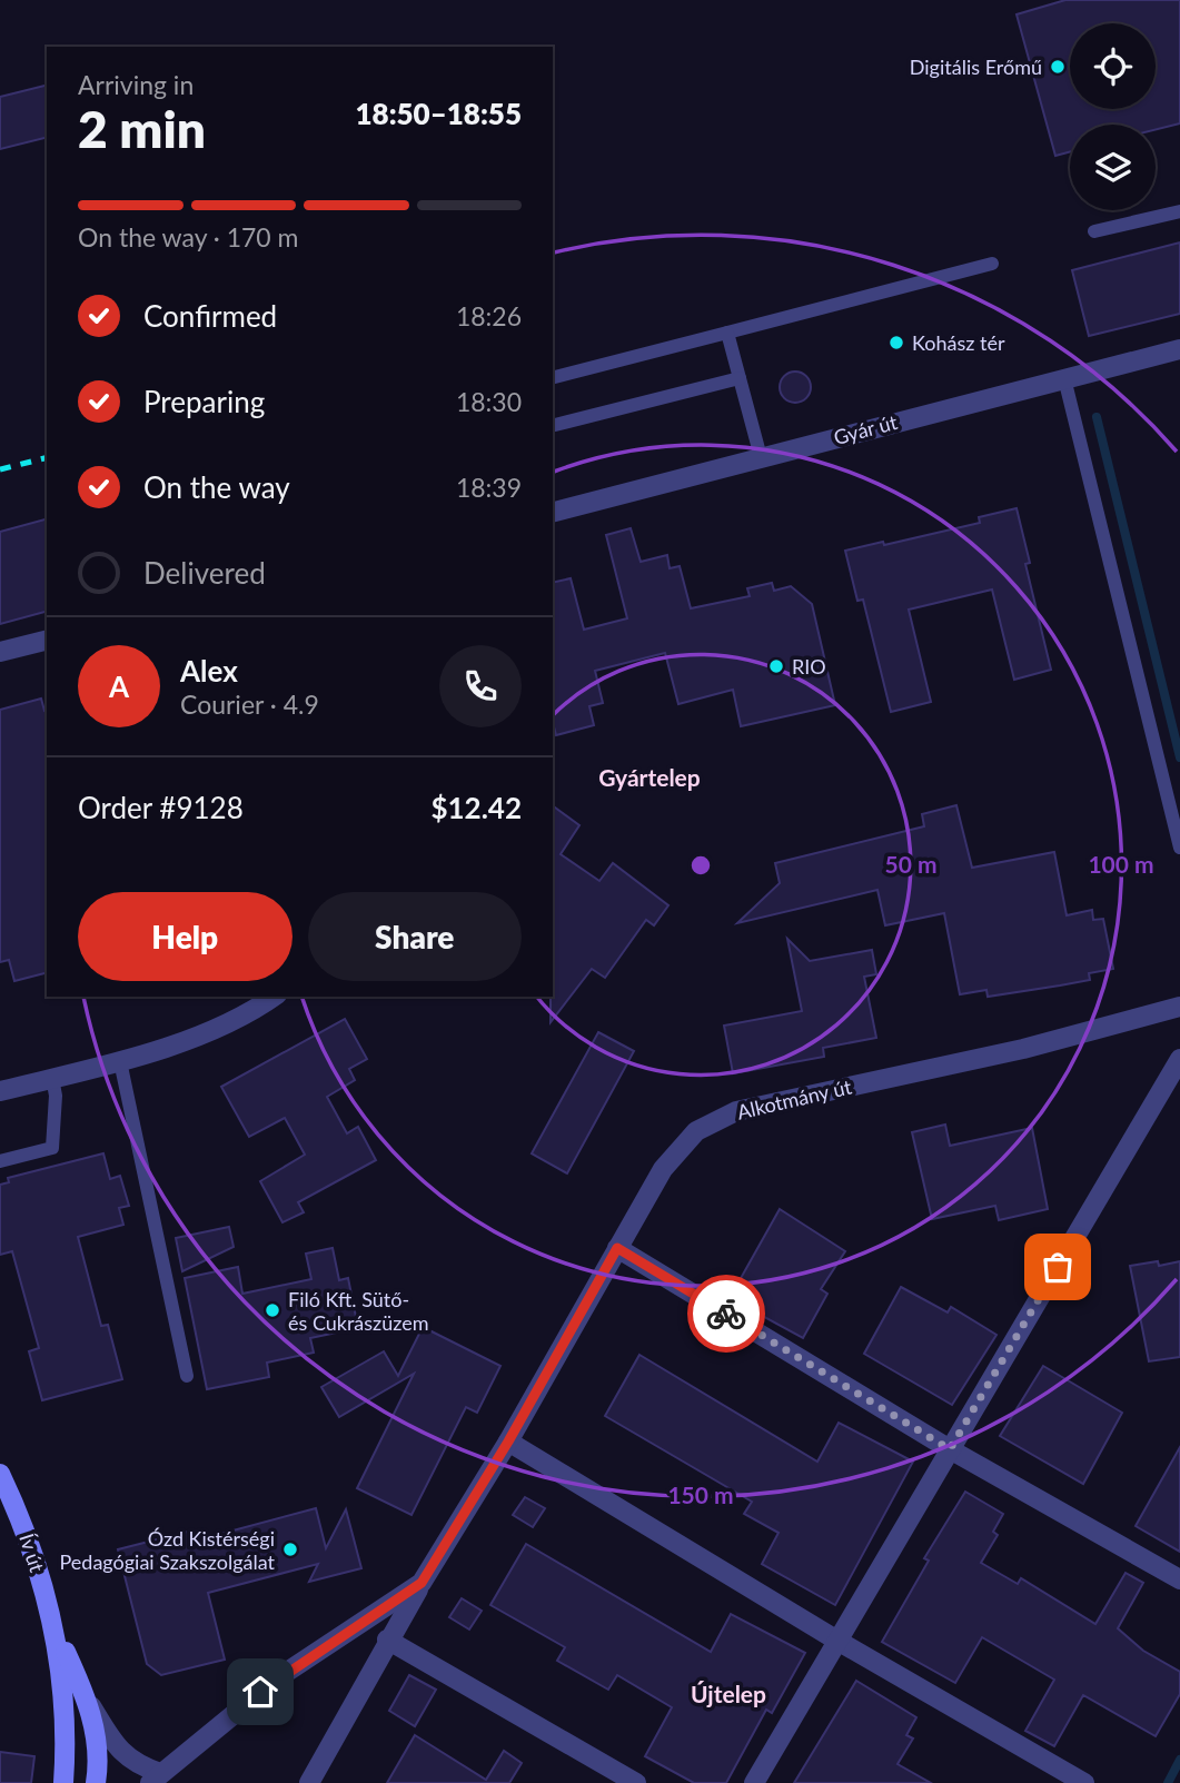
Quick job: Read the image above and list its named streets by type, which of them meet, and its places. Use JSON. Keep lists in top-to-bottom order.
{
  "streets": {
    "main road": ["Ív út"],
    "street": ["Gyár út", "Alkotmány út"]
  },
  "crossings": [
    ["Alkotmány út", "Ív út"]
  ],
  "districts": ["Gyártelep", "Újtelep"],
  "places": [
    "Digitális Erőmű",
    "Kohász tér",
    "RIO",
    "Filó Kft. Sütő- és Cukrászüzem",
    "Ózd Kistérségi Pedagógiai Szakszolgálat"
  ],
  "page": {
    "heading": ["2 min", "Arriving in", "18:50–18:55"],
    "panel": [
      "Alex",
      "Courier · 4.9",
      "Order #9128",
      "$12.42"
    ],
    "bar": "On the way · 170 m",
    "list": [
      ["Confirmed", "18:26"],
      ["Preparing", "18:30"],
      ["On the way", "18:39"],
      "Delivered"
    ],
    "round": "A",
    "buttons": ["Help", "Share"]
  },
  "rings": ["50 m", "100 m", "150 m"]
}
